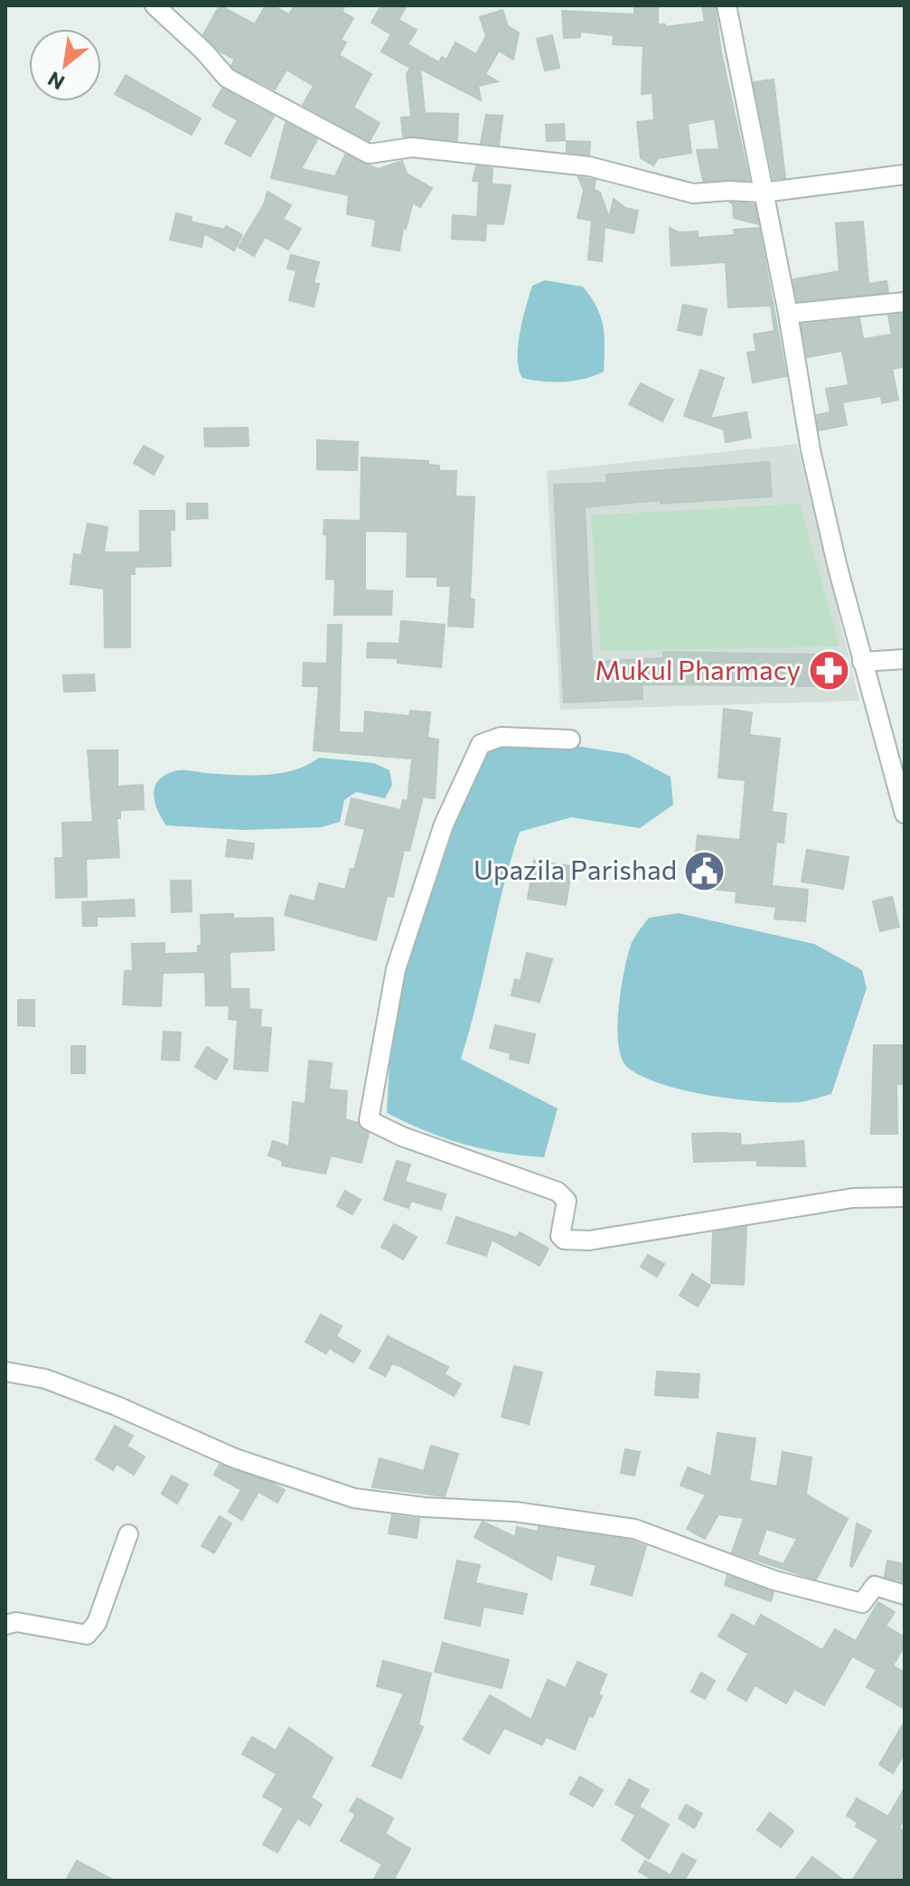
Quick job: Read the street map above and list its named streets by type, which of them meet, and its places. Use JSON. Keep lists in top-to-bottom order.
{
  "places": {
    "pharmacy": ["Mukul Pharmacy"],
    "public building": ["Upazila Parishad"]
  },
  "north": "bottom left"
}
